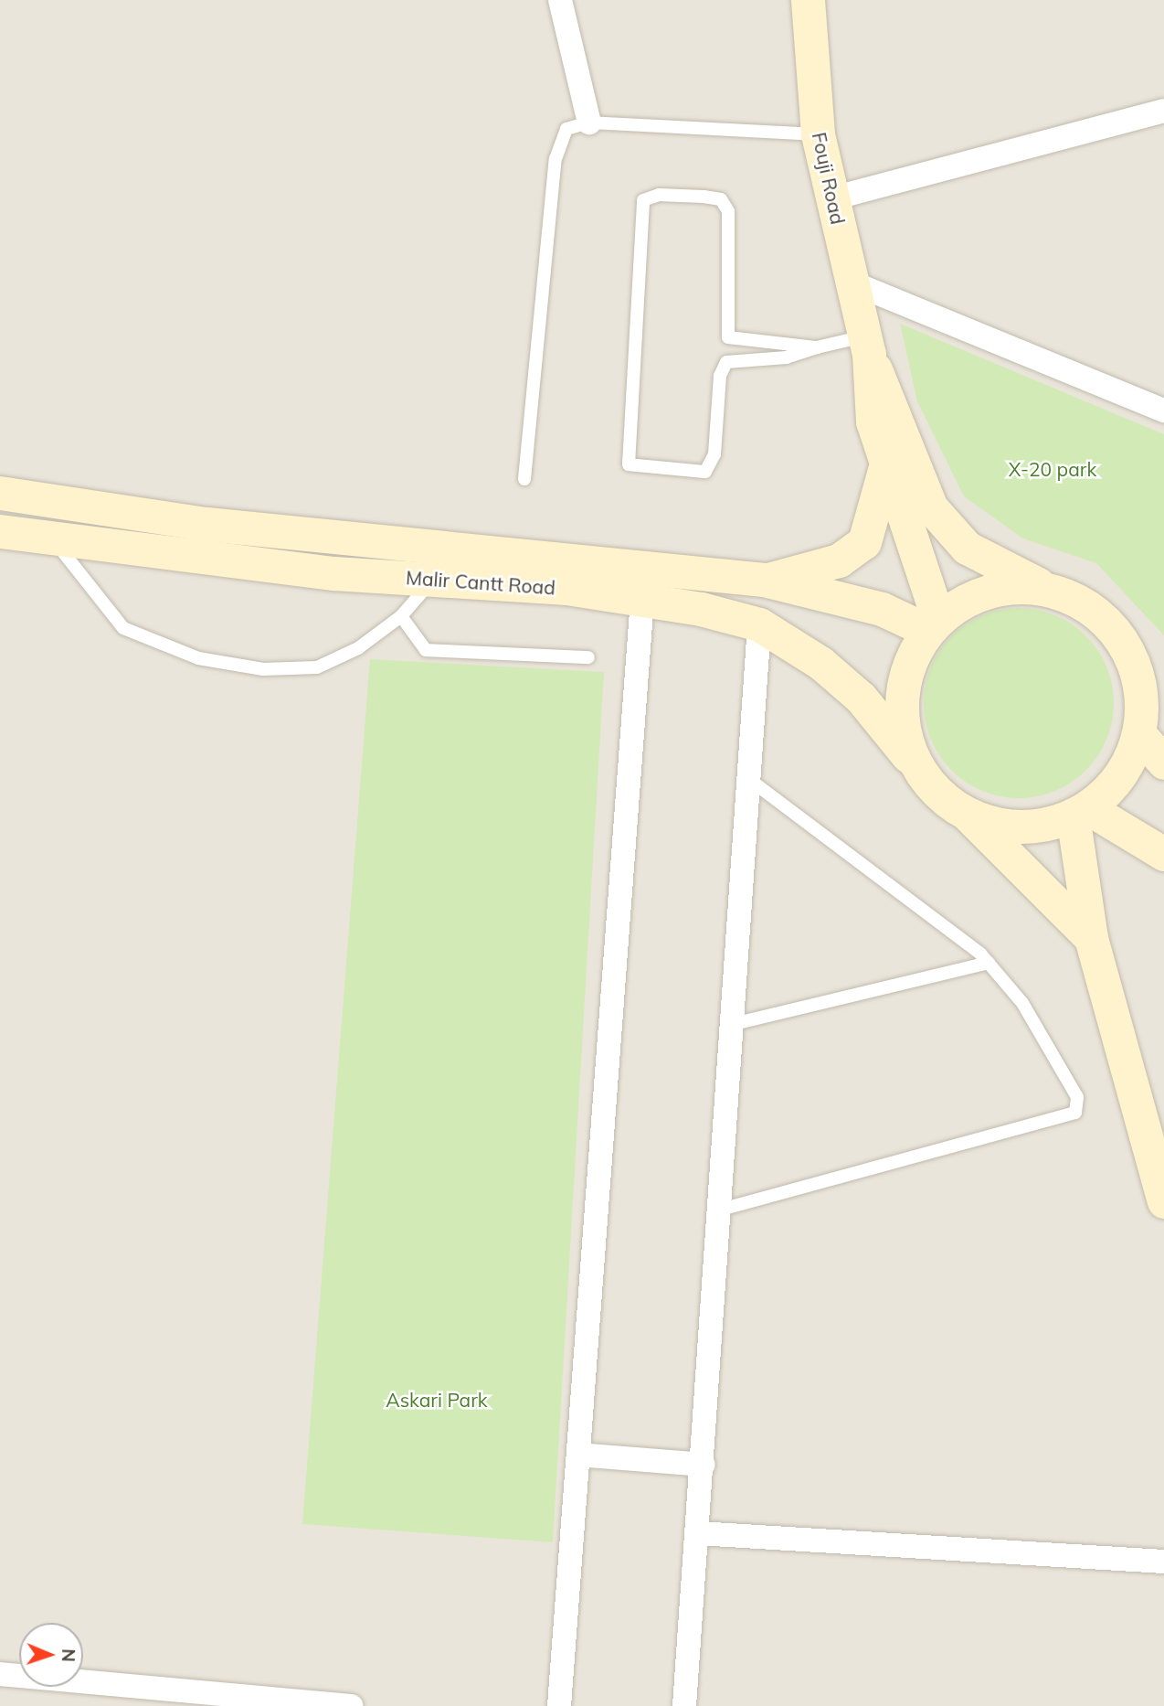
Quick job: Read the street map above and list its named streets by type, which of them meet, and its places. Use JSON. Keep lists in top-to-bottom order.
{
  "streets": {
    "main road": ["Fouji Road", "Malir Cantt Road"]
  },
  "crossings": [
    ["Fouji Road", "Malir Cantt Road"]
  ],
  "parks": ["X-20 park", "Askari Park"],
  "north": "right"
}
